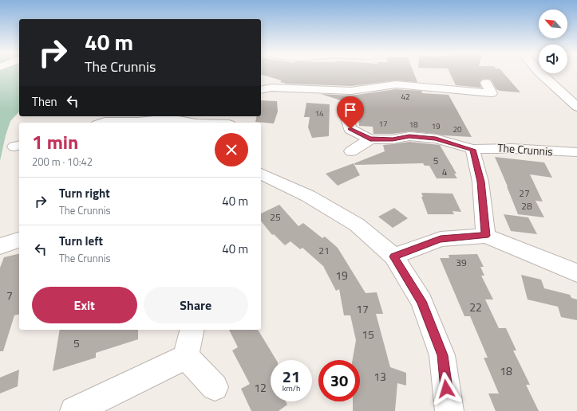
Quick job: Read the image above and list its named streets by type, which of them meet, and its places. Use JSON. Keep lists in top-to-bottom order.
{
  "streets": {
    "street": ["The Crunnis"]
  },
  "house_numbers": [
    "42",
    "14",
    "17",
    "18",
    "19",
    "20",
    "5",
    "4",
    "27",
    "28",
    "25",
    "21",
    "39",
    "19",
    "7",
    "22",
    "17",
    "15",
    "5",
    "18",
    "13",
    "12"
  ],
  "north": "top left",
  "page": {
    "turn": ["40 m", "The Crunnis"],
    "then": "Then",
    "heading": ["1 min", "200 m · 10:42"],
    "list": [
      {
        "name": "Turn right",
        "note": "The Crunnis",
        "value": "40 m"
      },
      {
        "name": "Turn left",
        "note": "The Crunnis",
        "value": "40 m"
      }
    ],
    "buttons": ["Exit", "Share"],
    "speed": "21 km/h",
    "limit": "30"
  }
}
